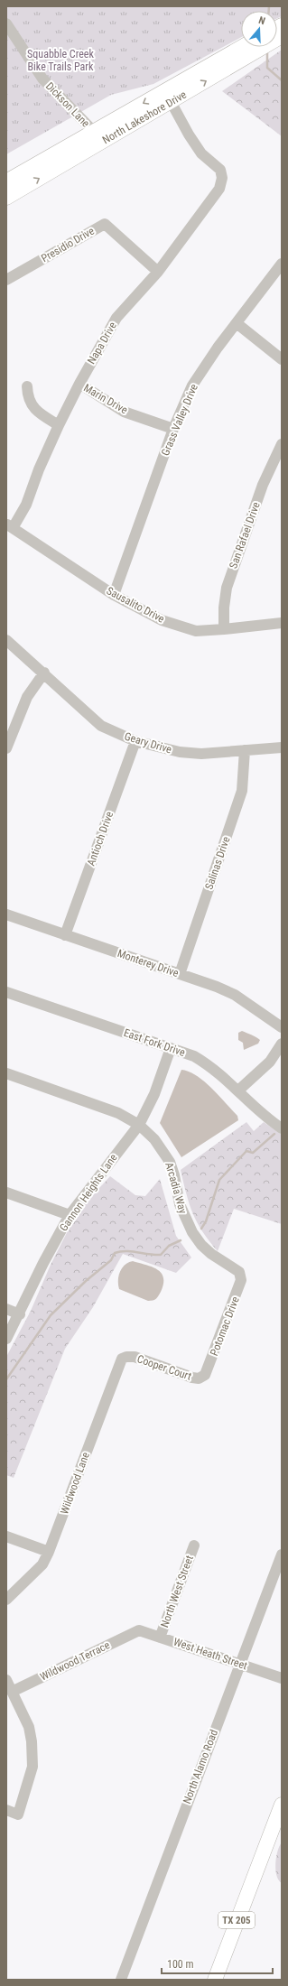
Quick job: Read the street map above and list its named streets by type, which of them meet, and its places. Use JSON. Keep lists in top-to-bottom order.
{
  "streets": {
    "main road": ["North Lakeshore Drive", "TX 205"],
    "street": [
      "Dickson Lane",
      "Presidio Drive",
      "Napa Drive",
      "Marin Drive",
      "Grass Valley Drive",
      "San Rafael Drive",
      "Sausalito Drive",
      "Geary Drive",
      "Antioch Drive",
      "Salinas Drive",
      "Monterey Drive",
      "East Fork Drive",
      "Arcadia Way",
      "Gannon Heights Lane",
      "Potomac Drive",
      "Cooper Court",
      "Wildwood Lane",
      "North West Street",
      "West Heath Street",
      "Wildwood Terrace",
      "North Alamo Road"
    ]
  },
  "crossings": [
    ["Dickson Lane", "North Lakeshore Drive"],
    ["North Lakeshore Drive", "Napa Drive"],
    ["Presidio Drive", "Napa Drive"],
    ["Napa Drive", "Marin Drive"],
    ["Napa Drive", "Sausalito Drive"],
    ["Marin Drive", "Grass Valley Drive"],
    ["Grass Valley Drive", "Sausalito Drive"],
    ["San Rafael Drive", "Sausalito Drive"],
    ["Geary Drive", "Antioch Drive"],
    ["Geary Drive", "Salinas Drive"],
    ["Antioch Drive", "Monterey Drive"],
    ["Salinas Drive", "Monterey Drive"],
    ["East Fork Drive", "Gannon Heights Lane"],
    ["Arcadia Way", "Gannon Heights Lane"],
    ["Arcadia Way", "Potomac Drive"],
    ["Potomac Drive", "Cooper Court"],
    ["Cooper Court", "Wildwood Lane"],
    ["North West Street", "West Heath Street"],
    ["West Heath Street", "Wildwood Terrace"],
    ["West Heath Street", "North Alamo Road"]
  ],
  "parks": ["Squabble Creek Bike Trails Park"],
  "scale_bar": "100 m",
  "north": "top"
}
